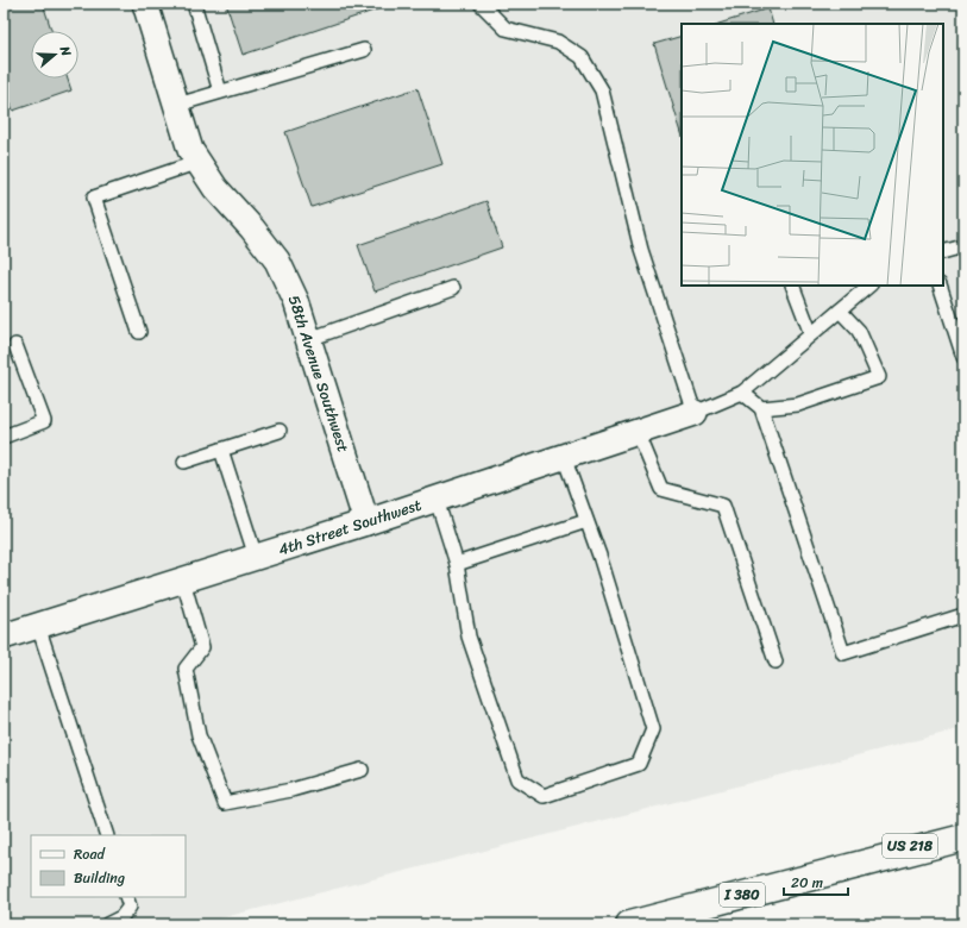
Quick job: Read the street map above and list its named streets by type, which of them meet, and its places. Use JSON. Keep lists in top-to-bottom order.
{
  "streets": {
    "highway": ["US 218", "I 380"],
    "street": ["58th Avenue Southwest", "4th Street Southwest"]
  },
  "crossings": [
    ["58th Avenue Southwest", "4th Street Southwest"],
    ["US 218", "I 380"]
  ],
  "legend": ["Road", "Building"],
  "scale_bar": "20 m",
  "north": "right"
}
